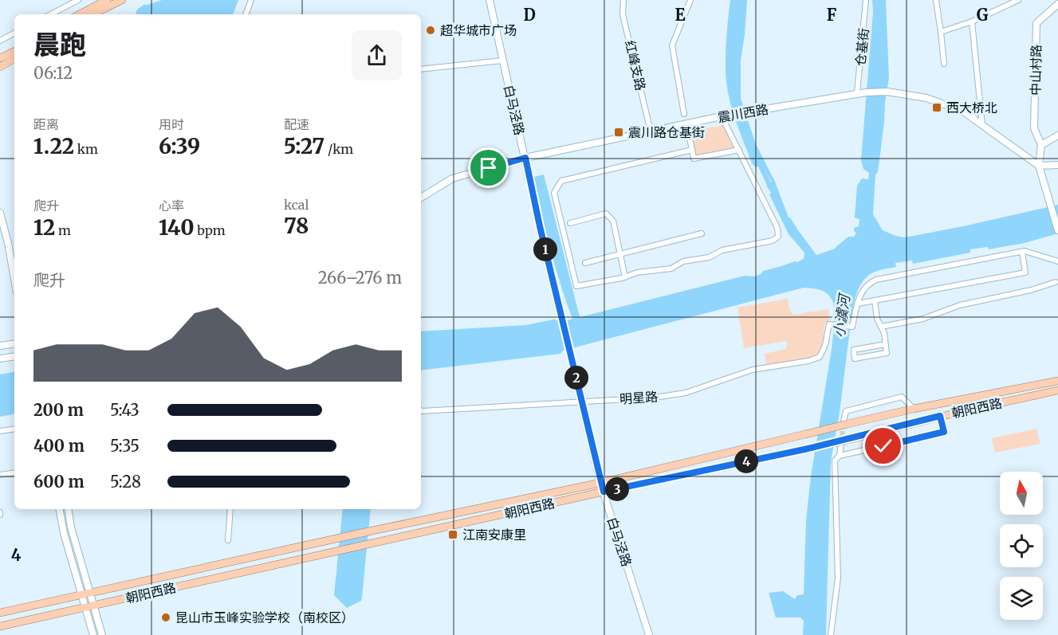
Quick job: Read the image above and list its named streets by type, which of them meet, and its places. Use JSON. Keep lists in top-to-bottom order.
{
  "streets": {
    "main road": ["朝阳西路"],
    "street": [
      "仓基街",
      "红峰支路",
      "中山村路",
      "白马泾路",
      "震川西路",
      "明星路"
    ]
  },
  "crossings": [
    ["仓基街", "震川西路"],
    ["红峰支路", "震川西路"],
    ["白马泾路", "震川西路"],
    ["白马泾路", "明星路"],
    ["白马泾路", "朝阳西路"]
  ],
  "water": ["小澞河"],
  "places": {
    "other": ["超华城市广场", "昆山市玉峰实验学校（南校区）"],
    "transit": ["西大桥北", "震川路仓基街", "江南安康里"]
  },
  "north": "top",
  "page": {
    "heading": ["晨跑", "06:12"],
    "stats": [
      ["距离", "1.22 km"],
      ["用时", "6:39"],
      ["配速", "5:27 /km"],
      ["爬升", "12 m"],
      ["心率", "140 bpm"],
      ["kcal", "78"]
    ],
    "pins": [
      "1",
      "2",
      "4",
      "3"
    ],
    "chart": ["爬升", "266–276 m"],
    "list": [
      {
        "name": "200 m",
        "note": "5:43"
      },
      {
        "name": "400 m",
        "note": "5:35"
      },
      {
        "name": "600 m",
        "note": "5:28"
      }
    ]
  },
  "grid": {
    "columns": [
      "D",
      "E",
      "F",
      "G"
    ],
    "rows": ["4"]
  }
}
